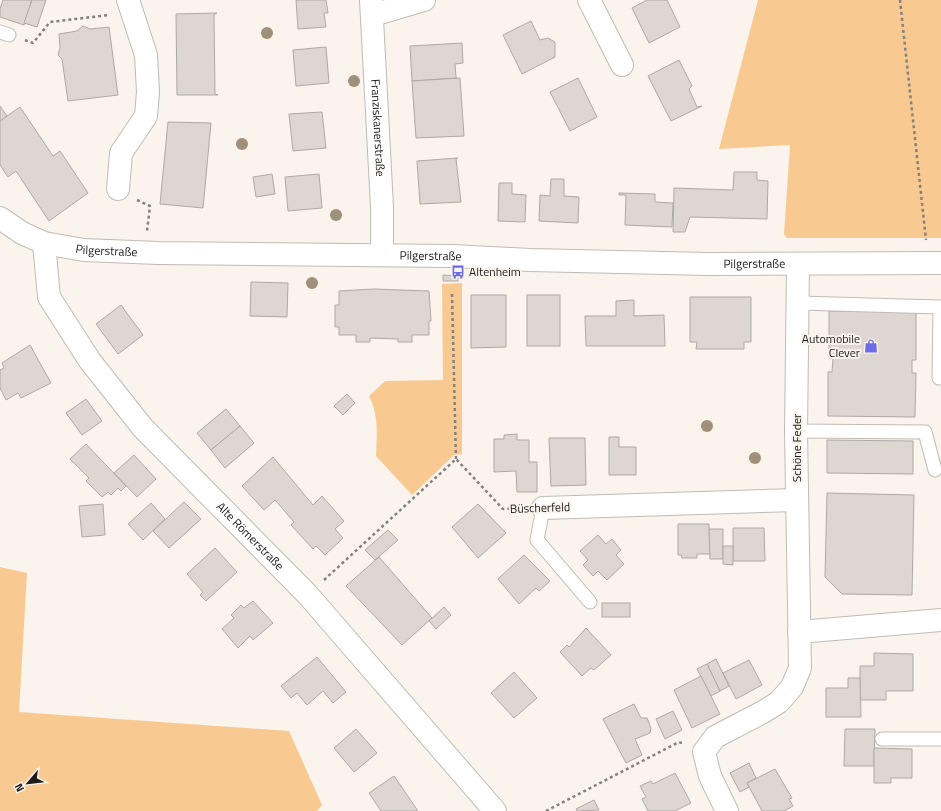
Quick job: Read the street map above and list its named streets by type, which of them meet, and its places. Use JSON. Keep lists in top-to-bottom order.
{
  "streets": {
    "street": [
      "Franziskanerstraße",
      "Pilgerstraße",
      "Schöne Feder",
      "Büscherfeld",
      "Alte Römerstraße"
    ]
  },
  "crossings": [
    ["Franziskanerstraße", "Pilgerstraße"],
    ["Pilgerstraße", "Schöne Feder"],
    ["Pilgerstraße", "Alte Römerstraße"],
    ["Schöne Feder", "Büscherfeld"]
  ],
  "places": {
    "bus stop": ["Altenheim"],
    "shop": ["Automobile Clever"]
  },
  "north": "bottom left"
}
